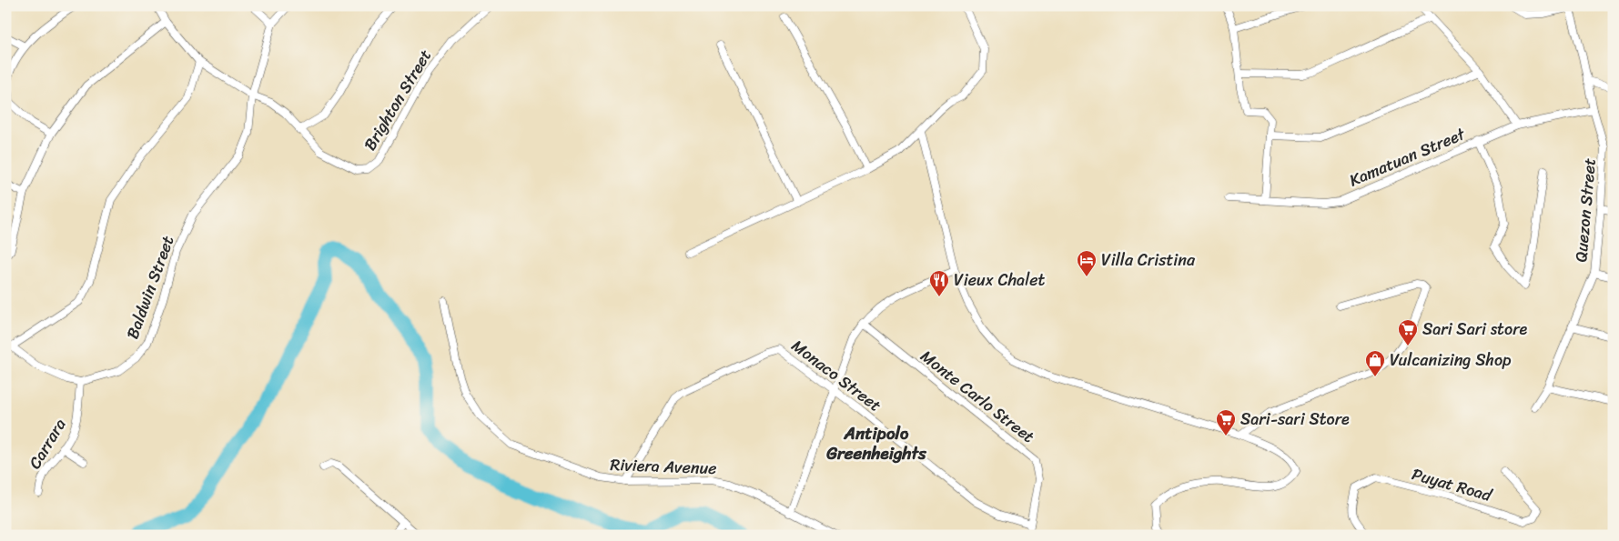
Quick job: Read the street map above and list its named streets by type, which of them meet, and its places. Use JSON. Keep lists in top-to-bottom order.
{
  "streets": {
    "street": [
      "Brighton Street",
      "Kamatuan Street",
      "Quezon Street",
      "Baldwin Street",
      "Monaco Street",
      "Monte Carlo Street",
      "Carrara",
      "Riviera Avenue",
      "Puyat Road"
    ]
  },
  "crossings": [
    ["Kamatuan Street", "Quezon Street"],
    ["Baldwin Street", "Carrara"],
    ["Monaco Street", "Monte Carlo Street"],
    ["Monaco Street", "Riviera Avenue"]
  ],
  "districts": ["Antipolo Greenheights"],
  "places": {
    "hotel": ["Villa Cristina"],
    "restaurant": ["Vieux Chalet"],
    "supermarket": ["Sari Sari store", "Sari-sari Store"],
    "shop": ["Vulcanizing Shop"]
  }
}
